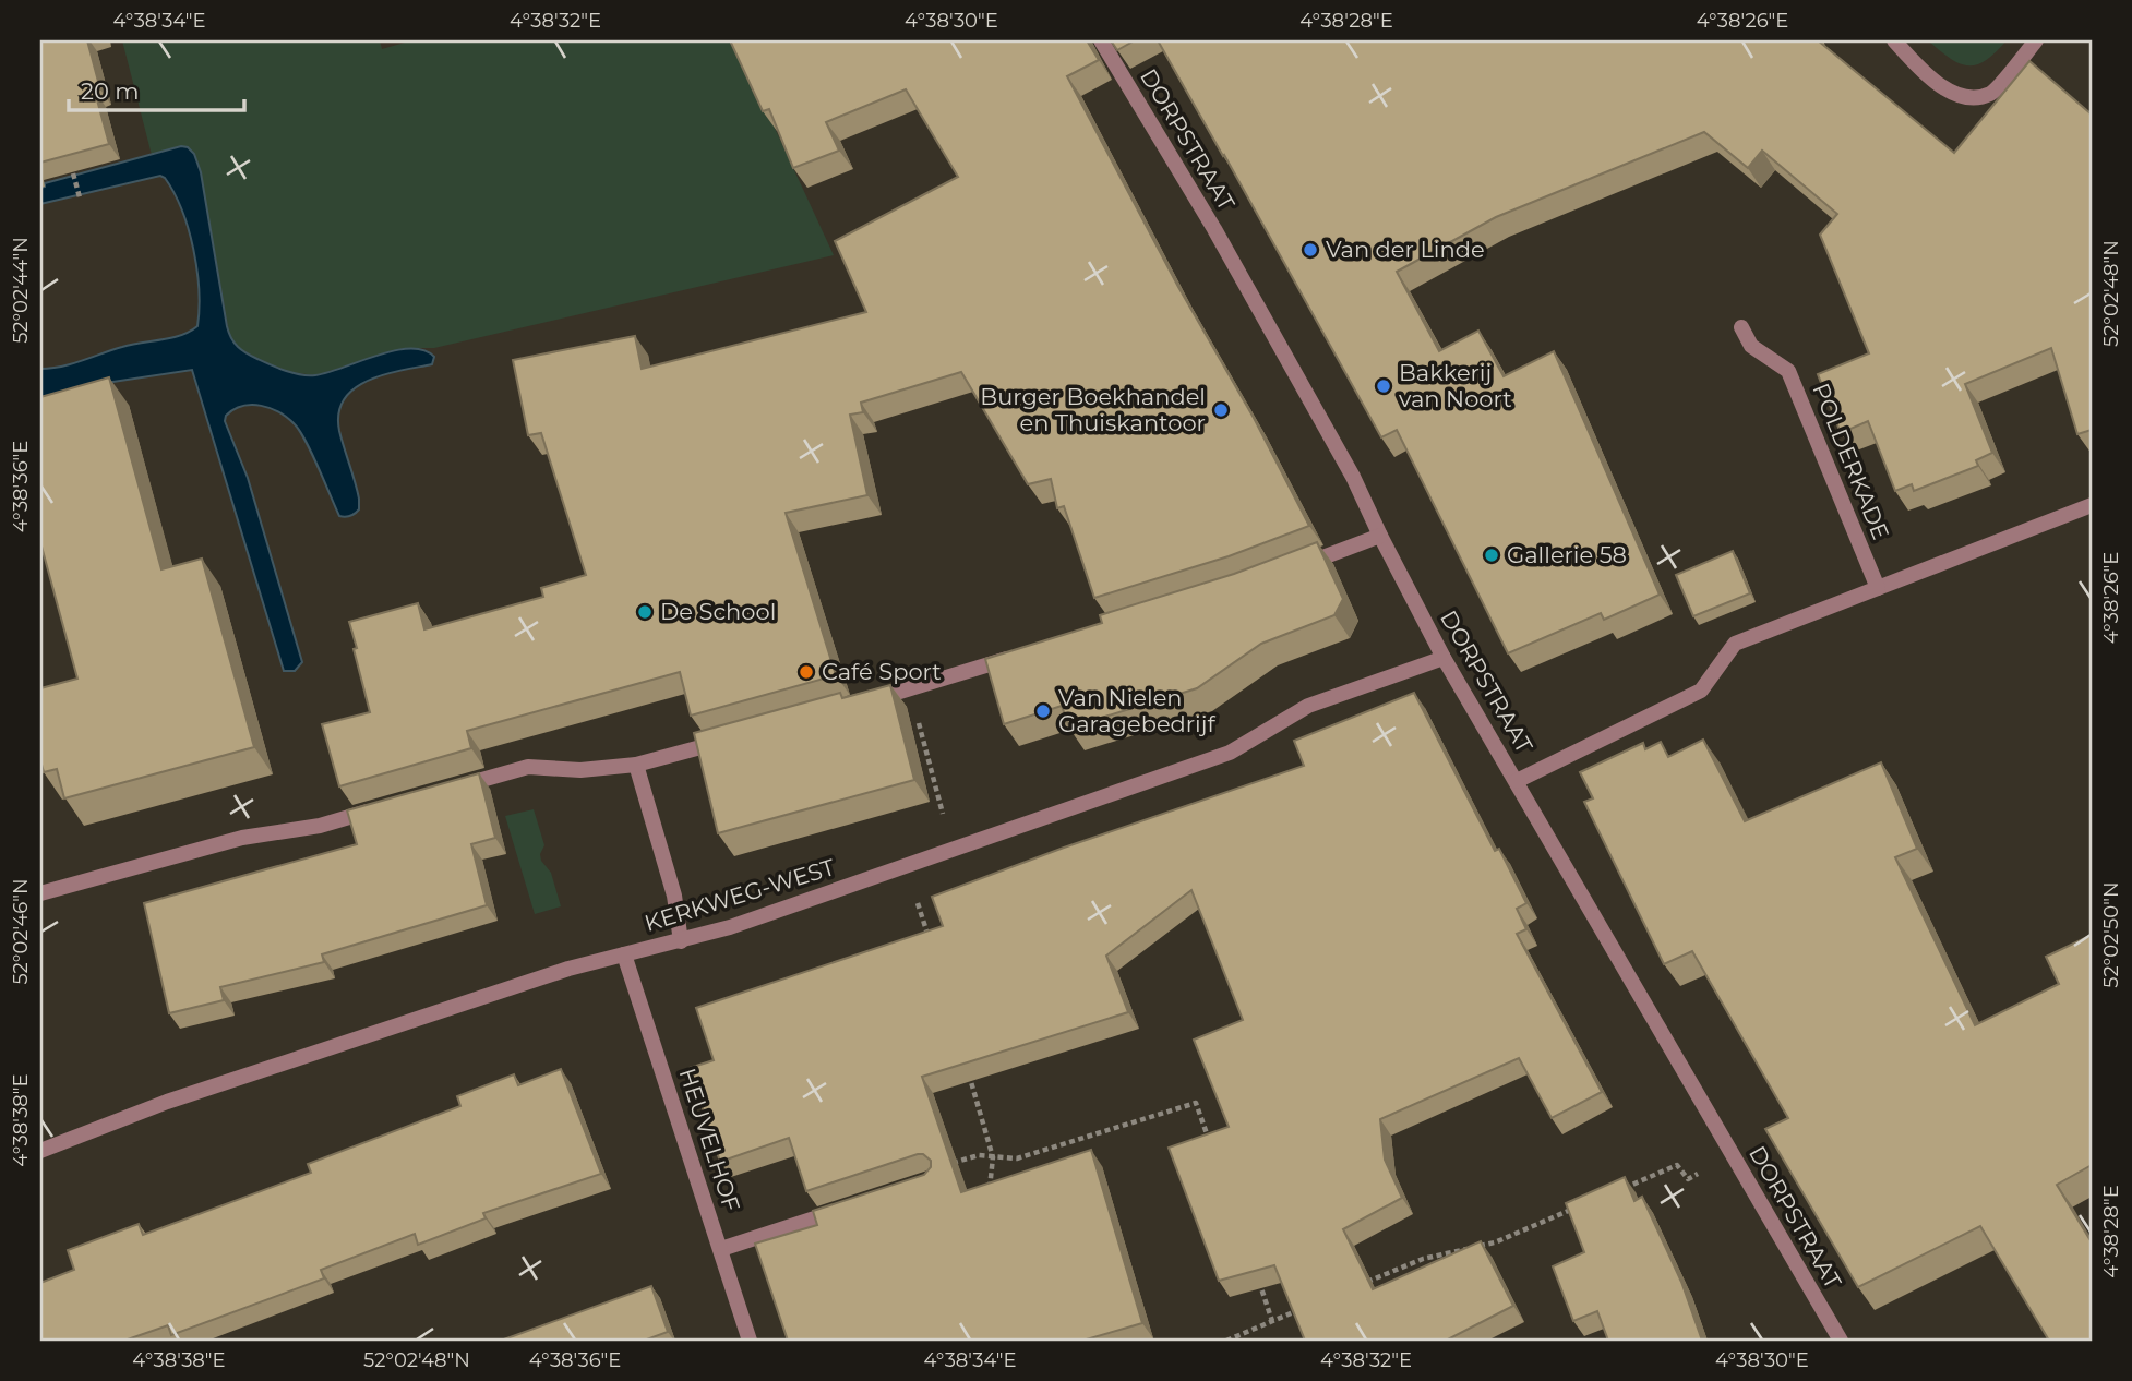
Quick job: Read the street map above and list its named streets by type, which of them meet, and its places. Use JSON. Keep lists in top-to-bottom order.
{
  "streets": {
    "street": [
      "DORPSTRAAT",
      "POLDERKADE",
      "KERKWEG-WEST",
      "HEUVELHOF"
    ]
  },
  "crossings": [
    ["DORPSTRAAT", "KERKWEG-WEST"],
    ["KERKWEG-WEST", "HEUVELHOF"]
  ],
  "places": [
    "Van der Linde",
    "Bakkerij van Noort",
    "Burger Boekhandel en Thuiskantoor",
    "Gallerie 58",
    "De School",
    "Café Sport",
    "Van Nielen Garagebedrijf"
  ],
  "scale_bar": "20 m",
  "coordinates": [
    "4°38'34\"E",
    "4°38'32\"E",
    "4°38'30\"E",
    "4°38'28\"E",
    "4°38'26\"E",
    "52°02'44\"N",
    "52°02'48\"N",
    "4°38'36\"E",
    "52°02'46\"N",
    "52°02'50\"N",
    "4°38'38\"E"
  ]
}
